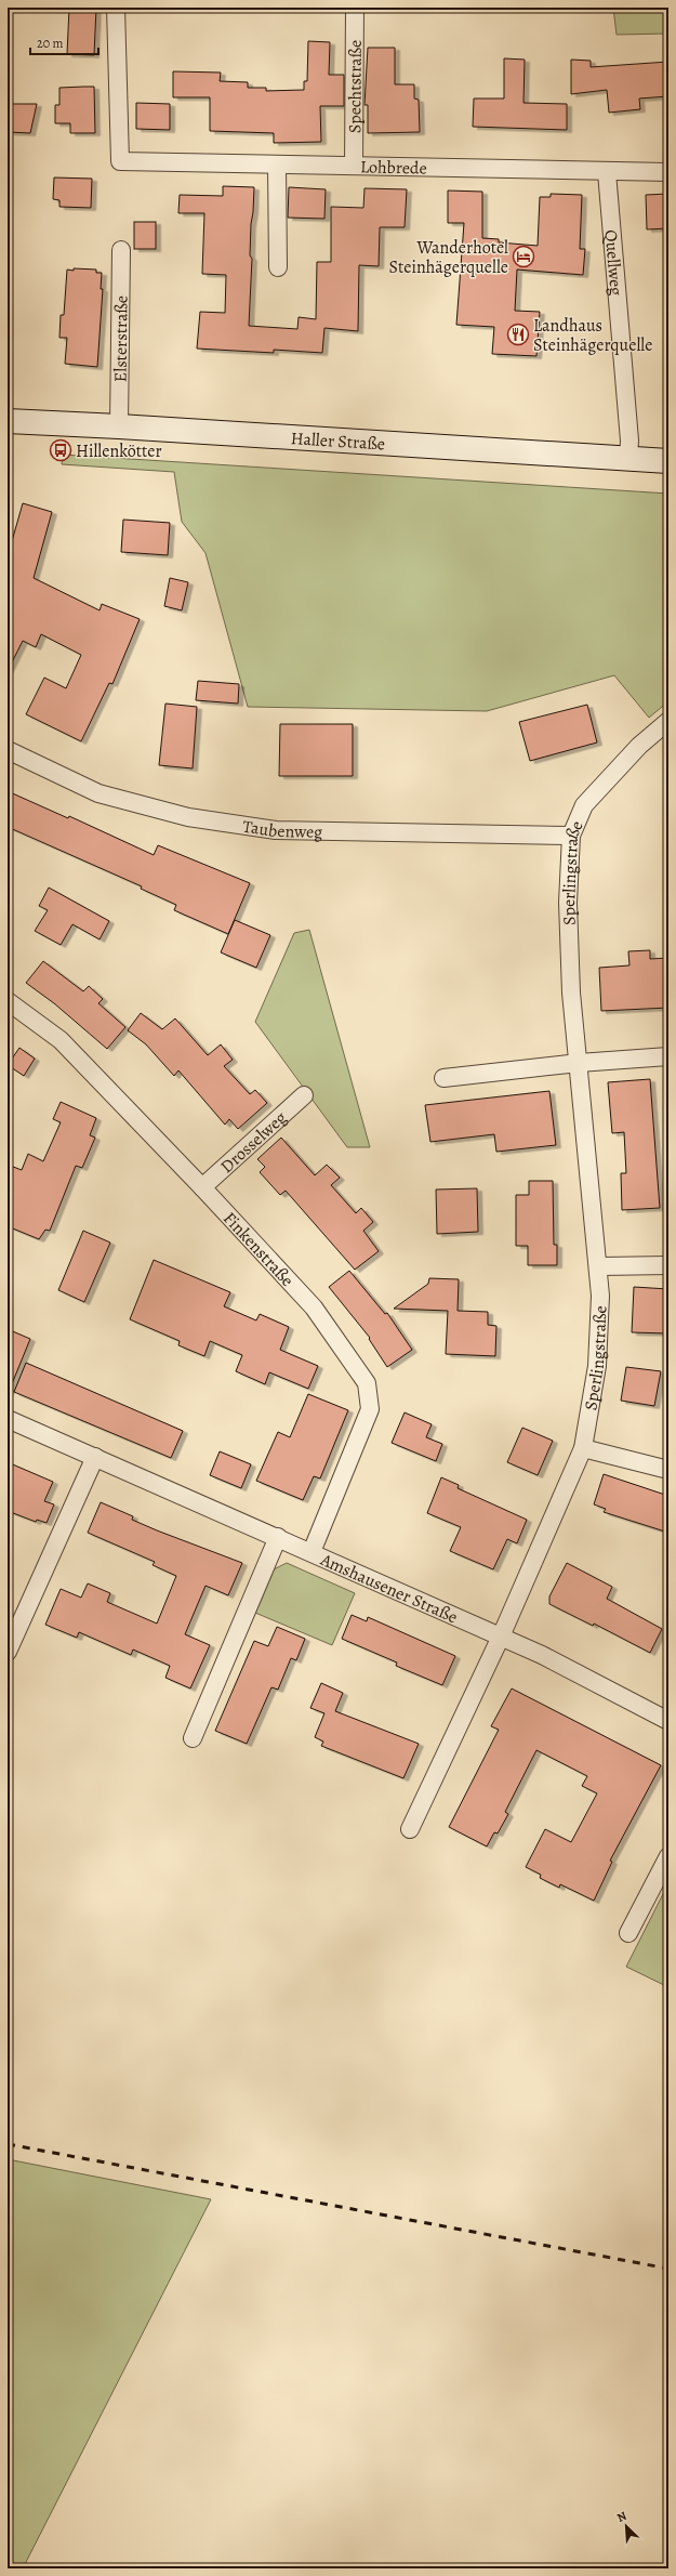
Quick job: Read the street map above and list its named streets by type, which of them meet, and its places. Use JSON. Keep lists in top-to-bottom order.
{
  "streets": {
    "main road": ["Haller Straße"],
    "street": [
      "Spechtstraße",
      "Lohbrede",
      "Quellweg",
      "Elsterstraße",
      "Taubenweg",
      "Sperlingstraße",
      "Drosselweg",
      "Finkenstraße",
      "Amshausener Straße"
    ]
  },
  "crossings": [
    ["Spechtstraße", "Lohbrede"],
    ["Lohbrede", "Quellweg"],
    ["Quellweg", "Haller Straße"],
    ["Elsterstraße", "Haller Straße"],
    ["Taubenweg", "Sperlingstraße"],
    ["Sperlingstraße", "Amshausener Straße"],
    ["Drosselweg", "Finkenstraße"],
    ["Finkenstraße", "Amshausener Straße"]
  ],
  "places": {
    "hotel": ["Wanderhotel Steinhägerquelle"],
    "restaurant": ["Landhaus Steinhägerquelle"],
    "bus stop": ["Hillenkötter"]
  },
  "scale_bar": "20 m",
  "north": "top left"
}
